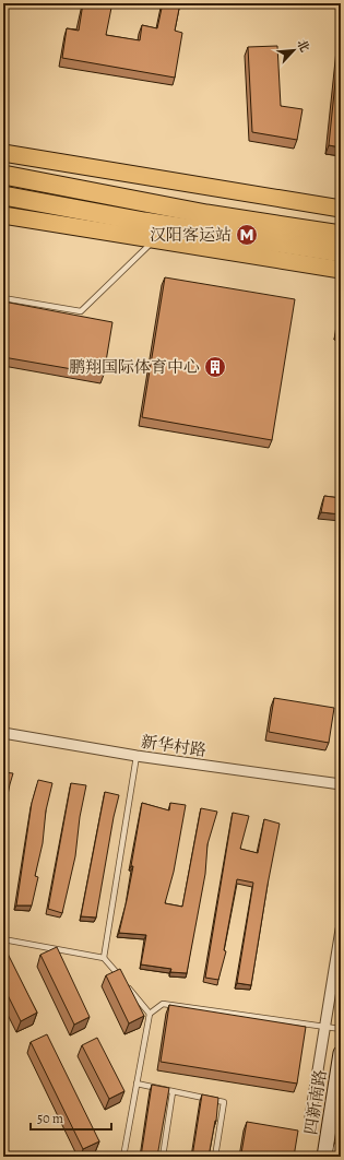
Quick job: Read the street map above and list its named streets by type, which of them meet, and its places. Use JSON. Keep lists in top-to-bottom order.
{
  "streets": {
    "main road": ["四新南路"],
    "street": ["新华村路"]
  },
  "places": {
    "metro station": ["汉阳客运站"],
    "building": ["鹏翔国际体育中心"]
  },
  "scale_bar": "50 m",
  "north": "top right"
}
